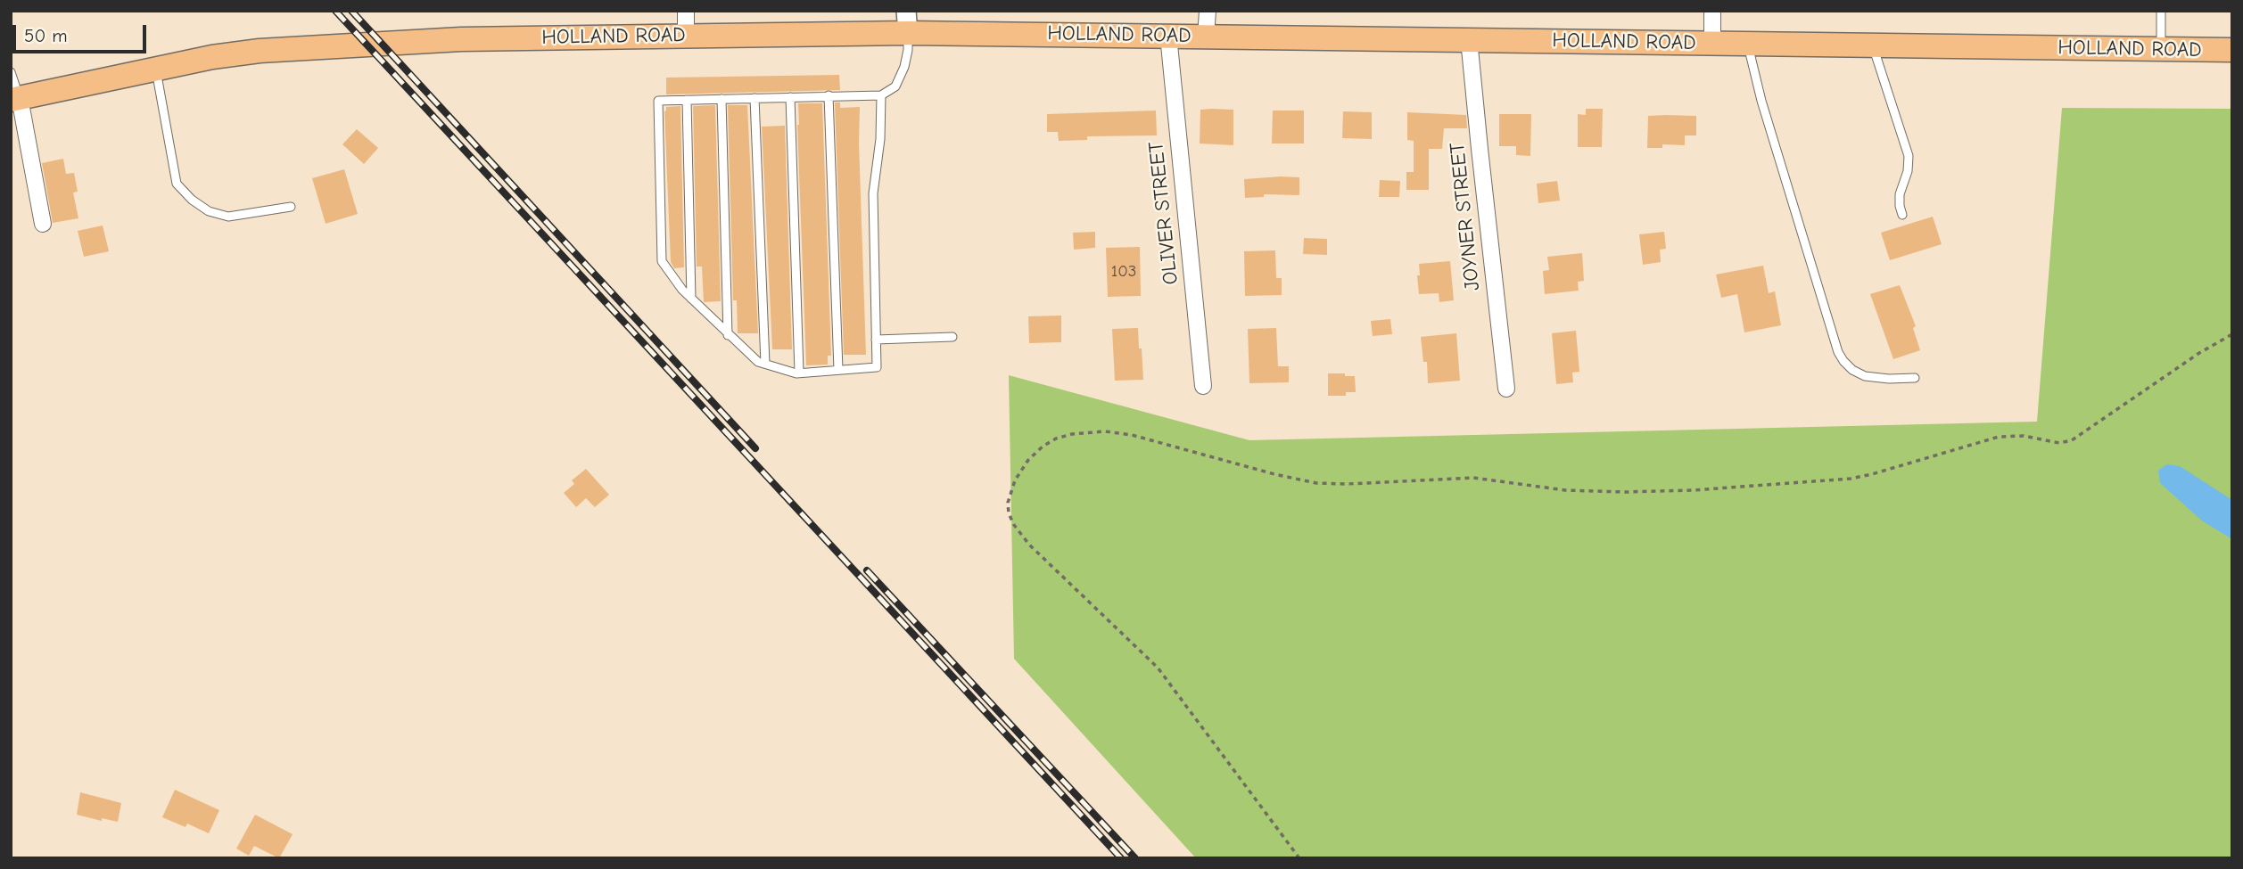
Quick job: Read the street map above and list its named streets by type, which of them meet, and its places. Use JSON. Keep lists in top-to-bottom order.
{
  "streets": {
    "main road": ["HOLLAND ROAD"],
    "street": ["OLIVER STREET", "JOYNER STREET"]
  },
  "crossings": [
    ["HOLLAND ROAD", "OLIVER STREET"],
    ["HOLLAND ROAD", "JOYNER STREET"]
  ],
  "house_numbers": ["103"],
  "scale_bar": "50 m"
}
